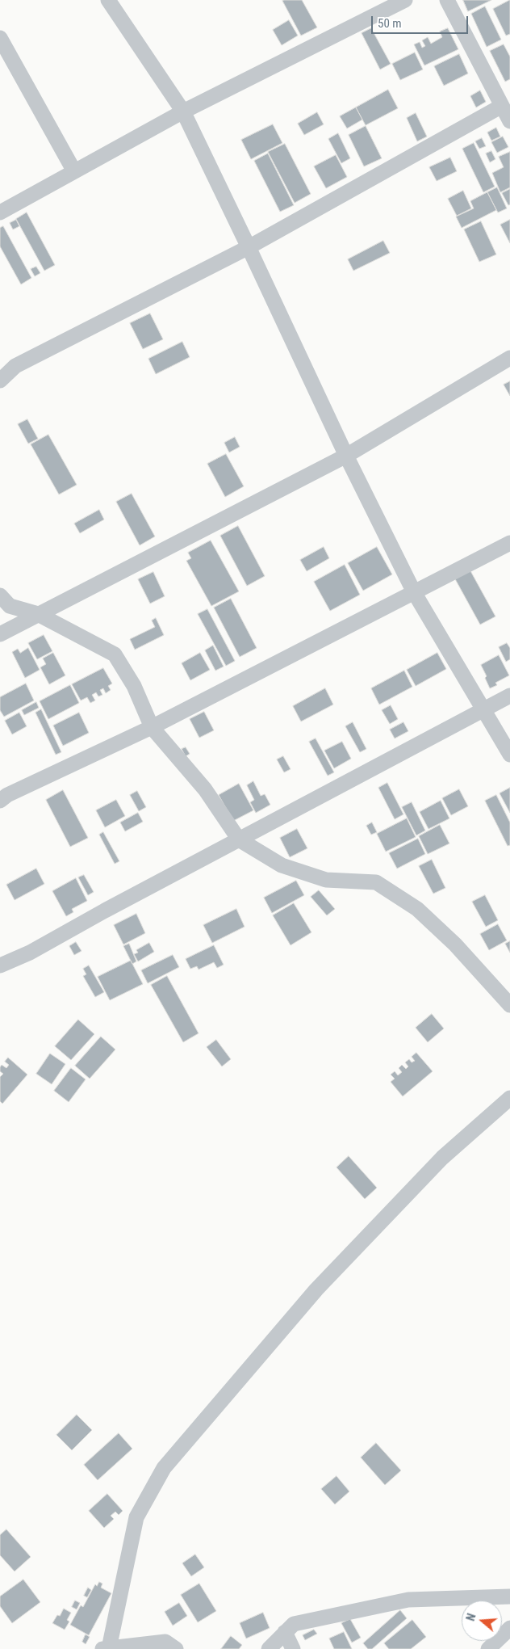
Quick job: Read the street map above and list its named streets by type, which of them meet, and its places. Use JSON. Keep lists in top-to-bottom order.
{
  "scale_bar": "50 m",
  "north": "left"
}
